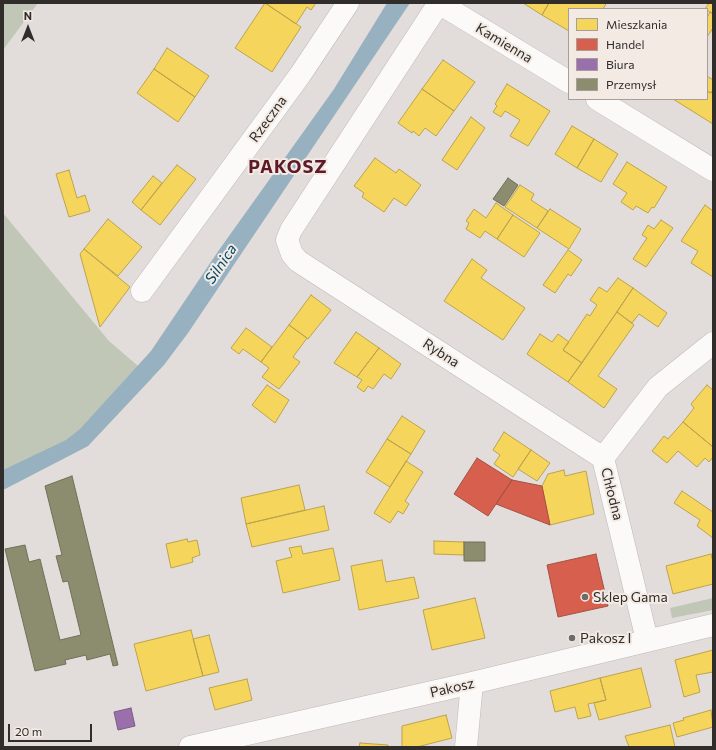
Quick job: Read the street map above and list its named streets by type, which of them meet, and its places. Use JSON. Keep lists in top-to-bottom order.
{
  "streets": {
    "street": [
      "Kamienna",
      "Rzeczna",
      "Rybna",
      "Chłodna",
      "Pakosz"
    ]
  },
  "crossings": [
    ["Kamienna", "Rybna"],
    ["Rybna", "Chłodna"],
    ["Chłodna", "Pakosz"]
  ],
  "districts": ["PAKOSZ"],
  "water": ["Silnica"],
  "places": ["Sklep Gama", "Pakosz I"],
  "legend": [
    "Mieszkania",
    "Handel",
    "Biura",
    "Przemysł"
  ],
  "scale_bar": "20 m",
  "north": "top"
}
